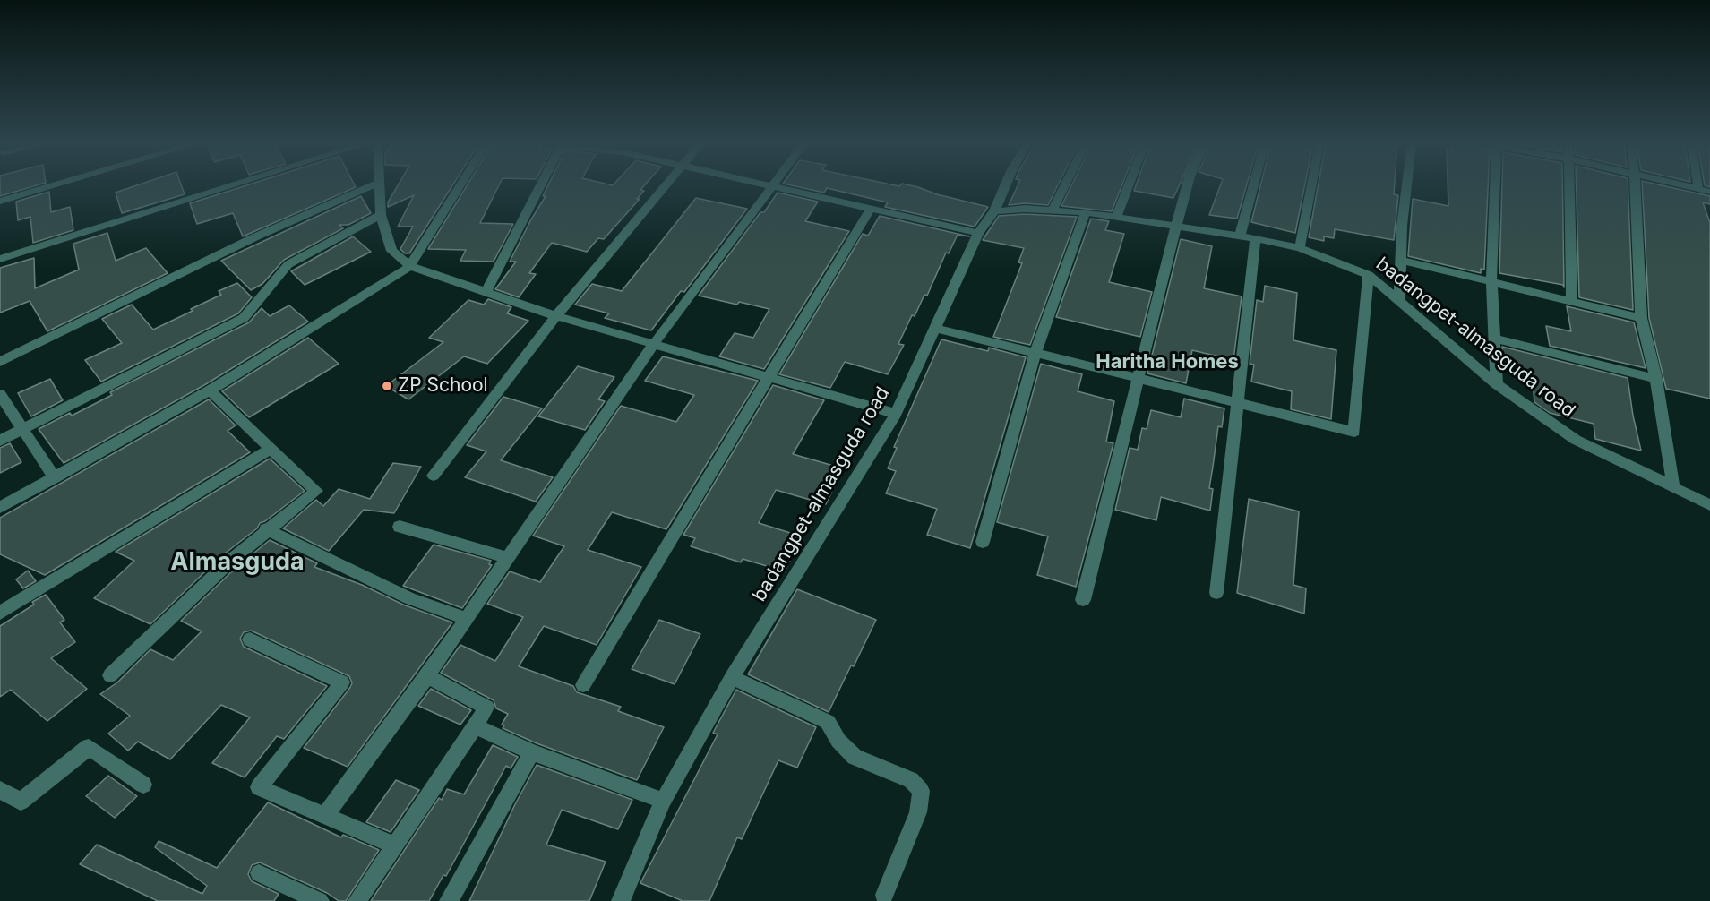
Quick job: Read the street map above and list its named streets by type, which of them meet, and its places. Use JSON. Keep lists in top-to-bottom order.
{
  "streets": {
    "street": ["badangpet-almasguda road"]
  },
  "districts": ["Haritha Homes", "Almasguda"],
  "places": ["ZP School"]
}
